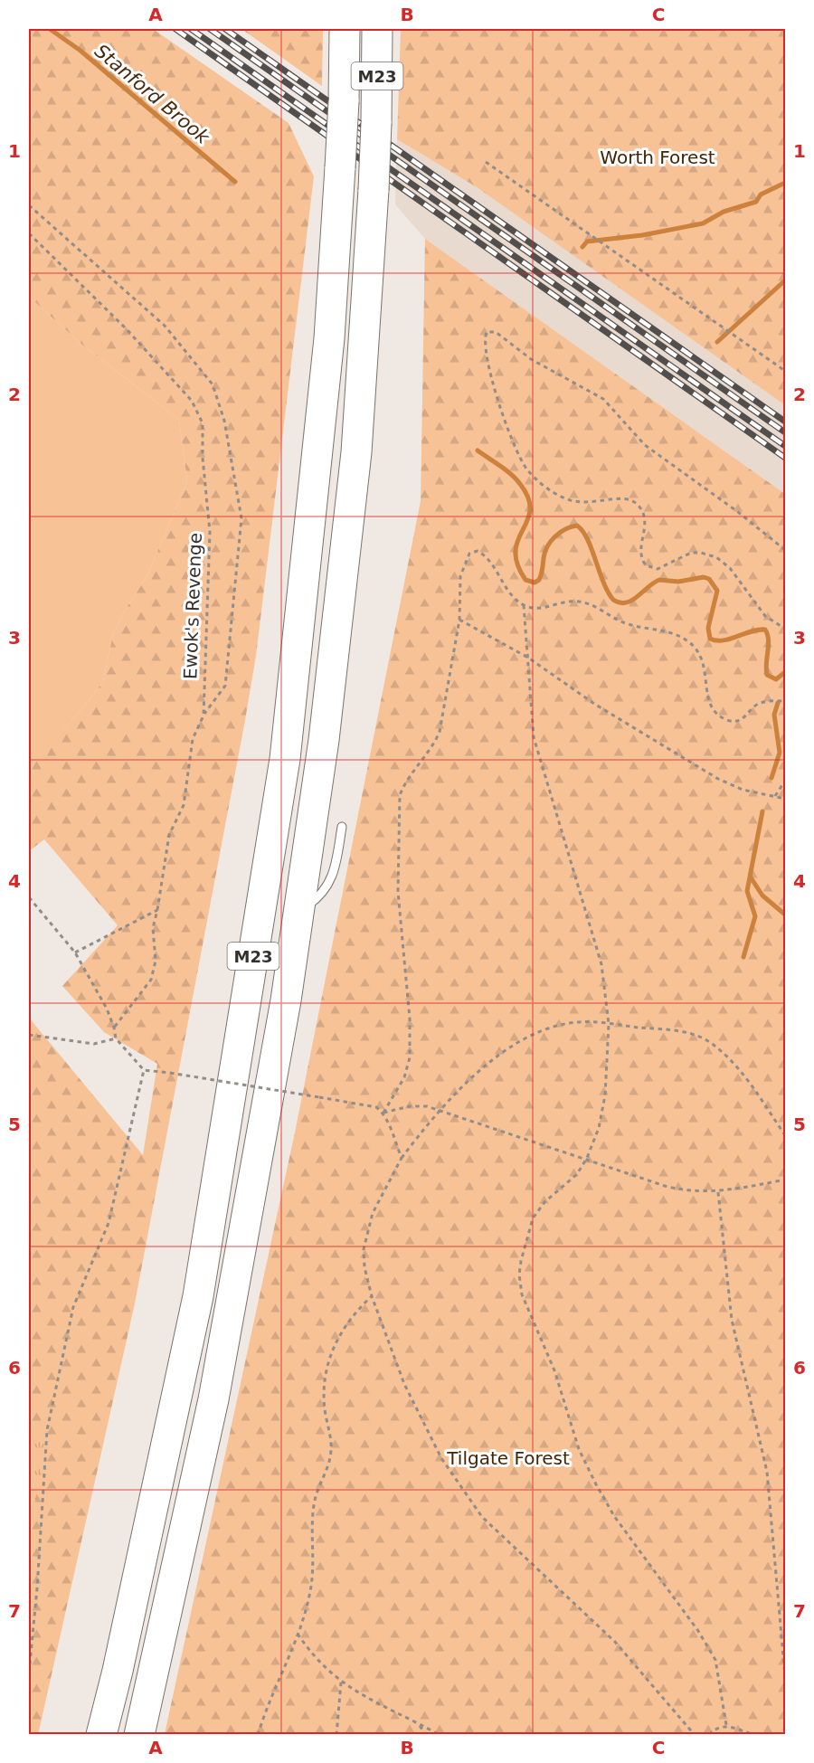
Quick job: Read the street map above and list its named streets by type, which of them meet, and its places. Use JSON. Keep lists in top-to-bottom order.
{
  "streets": {
    "highway": ["M23"],
    "path": ["Ewok's Revenge"]
  },
  "water": ["Stanford Brook"],
  "parks": ["Worth Forest", "Tilgate Forest"],
  "grid": {
    "columns": ["A", "B", "C"],
    "rows": [
      "1",
      "2",
      "3",
      "4",
      "5",
      "6",
      "7"
    ]
  }
}
